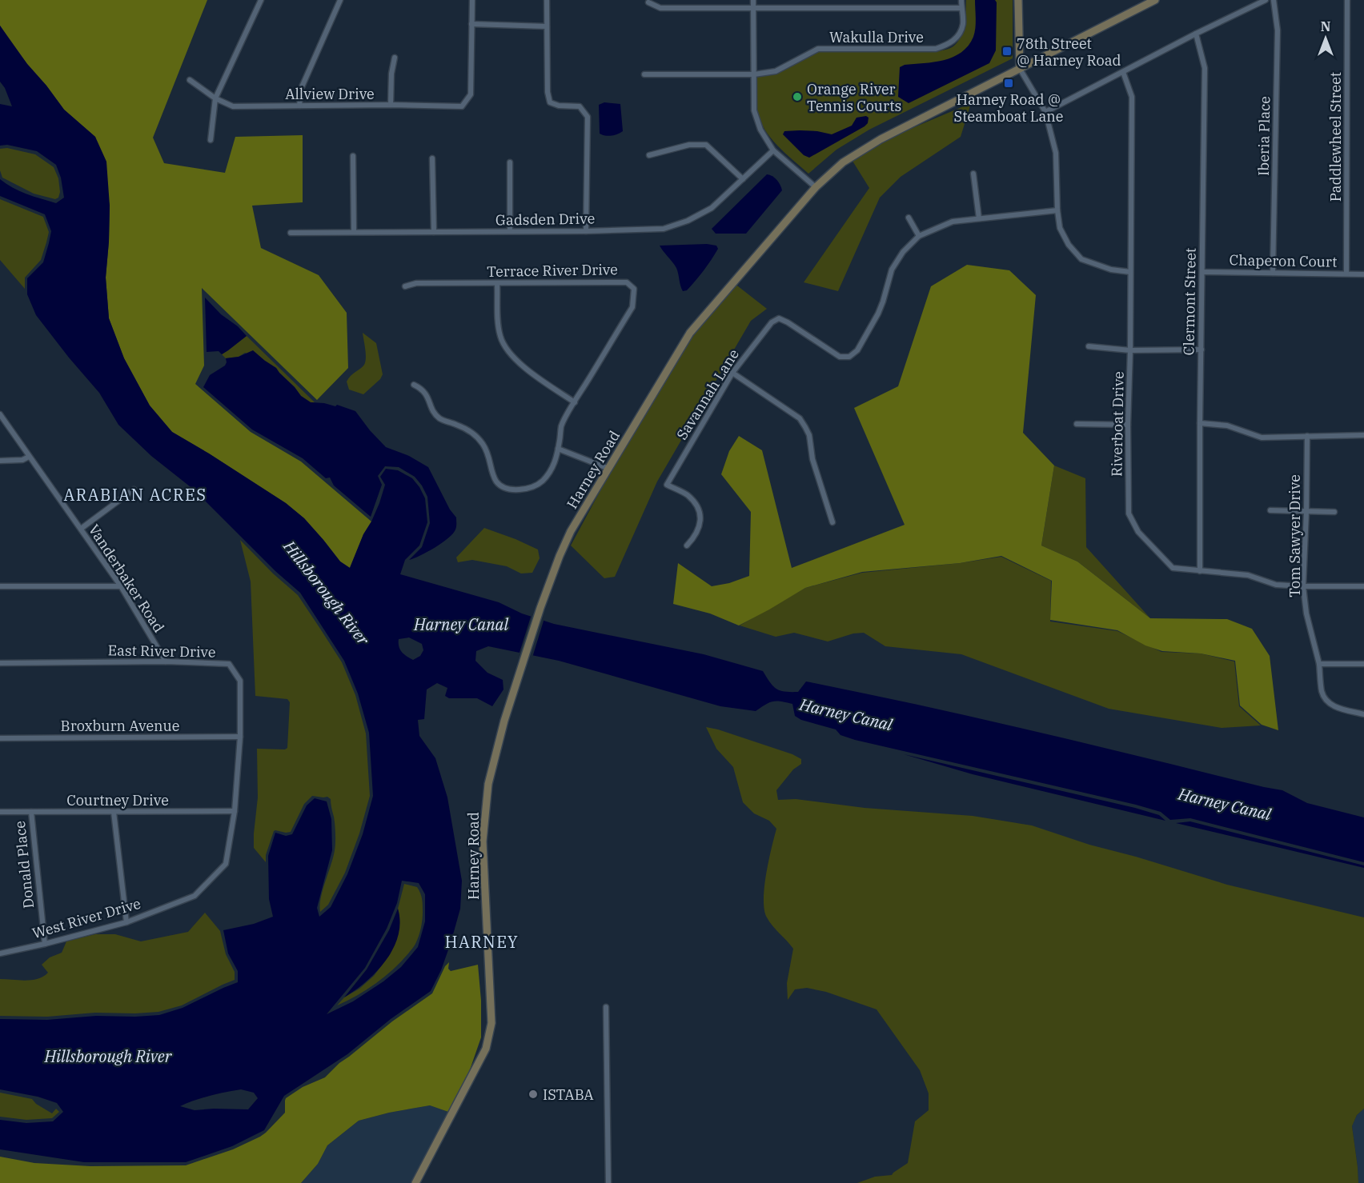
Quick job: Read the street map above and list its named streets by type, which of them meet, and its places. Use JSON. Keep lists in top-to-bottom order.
{
  "streets": {
    "street": [
      "Wakulla Drive",
      "Allview Drive",
      "Iberia Place",
      "Paddlewheel Street",
      "Gadsden Drive",
      "Chaperon Court",
      "Terrace River Drive",
      "Clermont Street",
      "Savannah Lane",
      "Riverboat Drive",
      "Harney Road",
      "Tom Sawyer Drive",
      "Vanderbaker Road",
      "East River Drive",
      "Broxburn Avenue",
      "Courtney Drive",
      "Donald Place",
      "West River Drive"
    ]
  },
  "crossings": [
    ["Iberia Place", "Chaperon Court"],
    ["Paddlewheel Street", "Chaperon Court"],
    ["Chaperon Court", "Clermont Street"],
    ["Clermont Street", "Riverboat Drive"],
    ["Riverboat Drive", "Tom Sawyer Drive"],
    ["Vanderbaker Road", "East River Drive"],
    ["East River Drive", "Broxburn Avenue"],
    ["East River Drive", "Courtney Drive"],
    ["East River Drive", "West River Drive"],
    ["Courtney Drive", "Donald Place"],
    ["Courtney Drive", "West River Drive"],
    ["Donald Place", "West River Drive"]
  ],
  "districts": ["ARABIAN ACRES", "HARNEY"],
  "water": ["Hillsborough River", "Harney Canal"],
  "places": {
    "transit": ["78th Street @ Harney Road", "Harney Road @ Steamboat Lane"],
    "other": ["Orange River Tennis Courts", "ISTABA"]
  },
  "north": "top"
}
